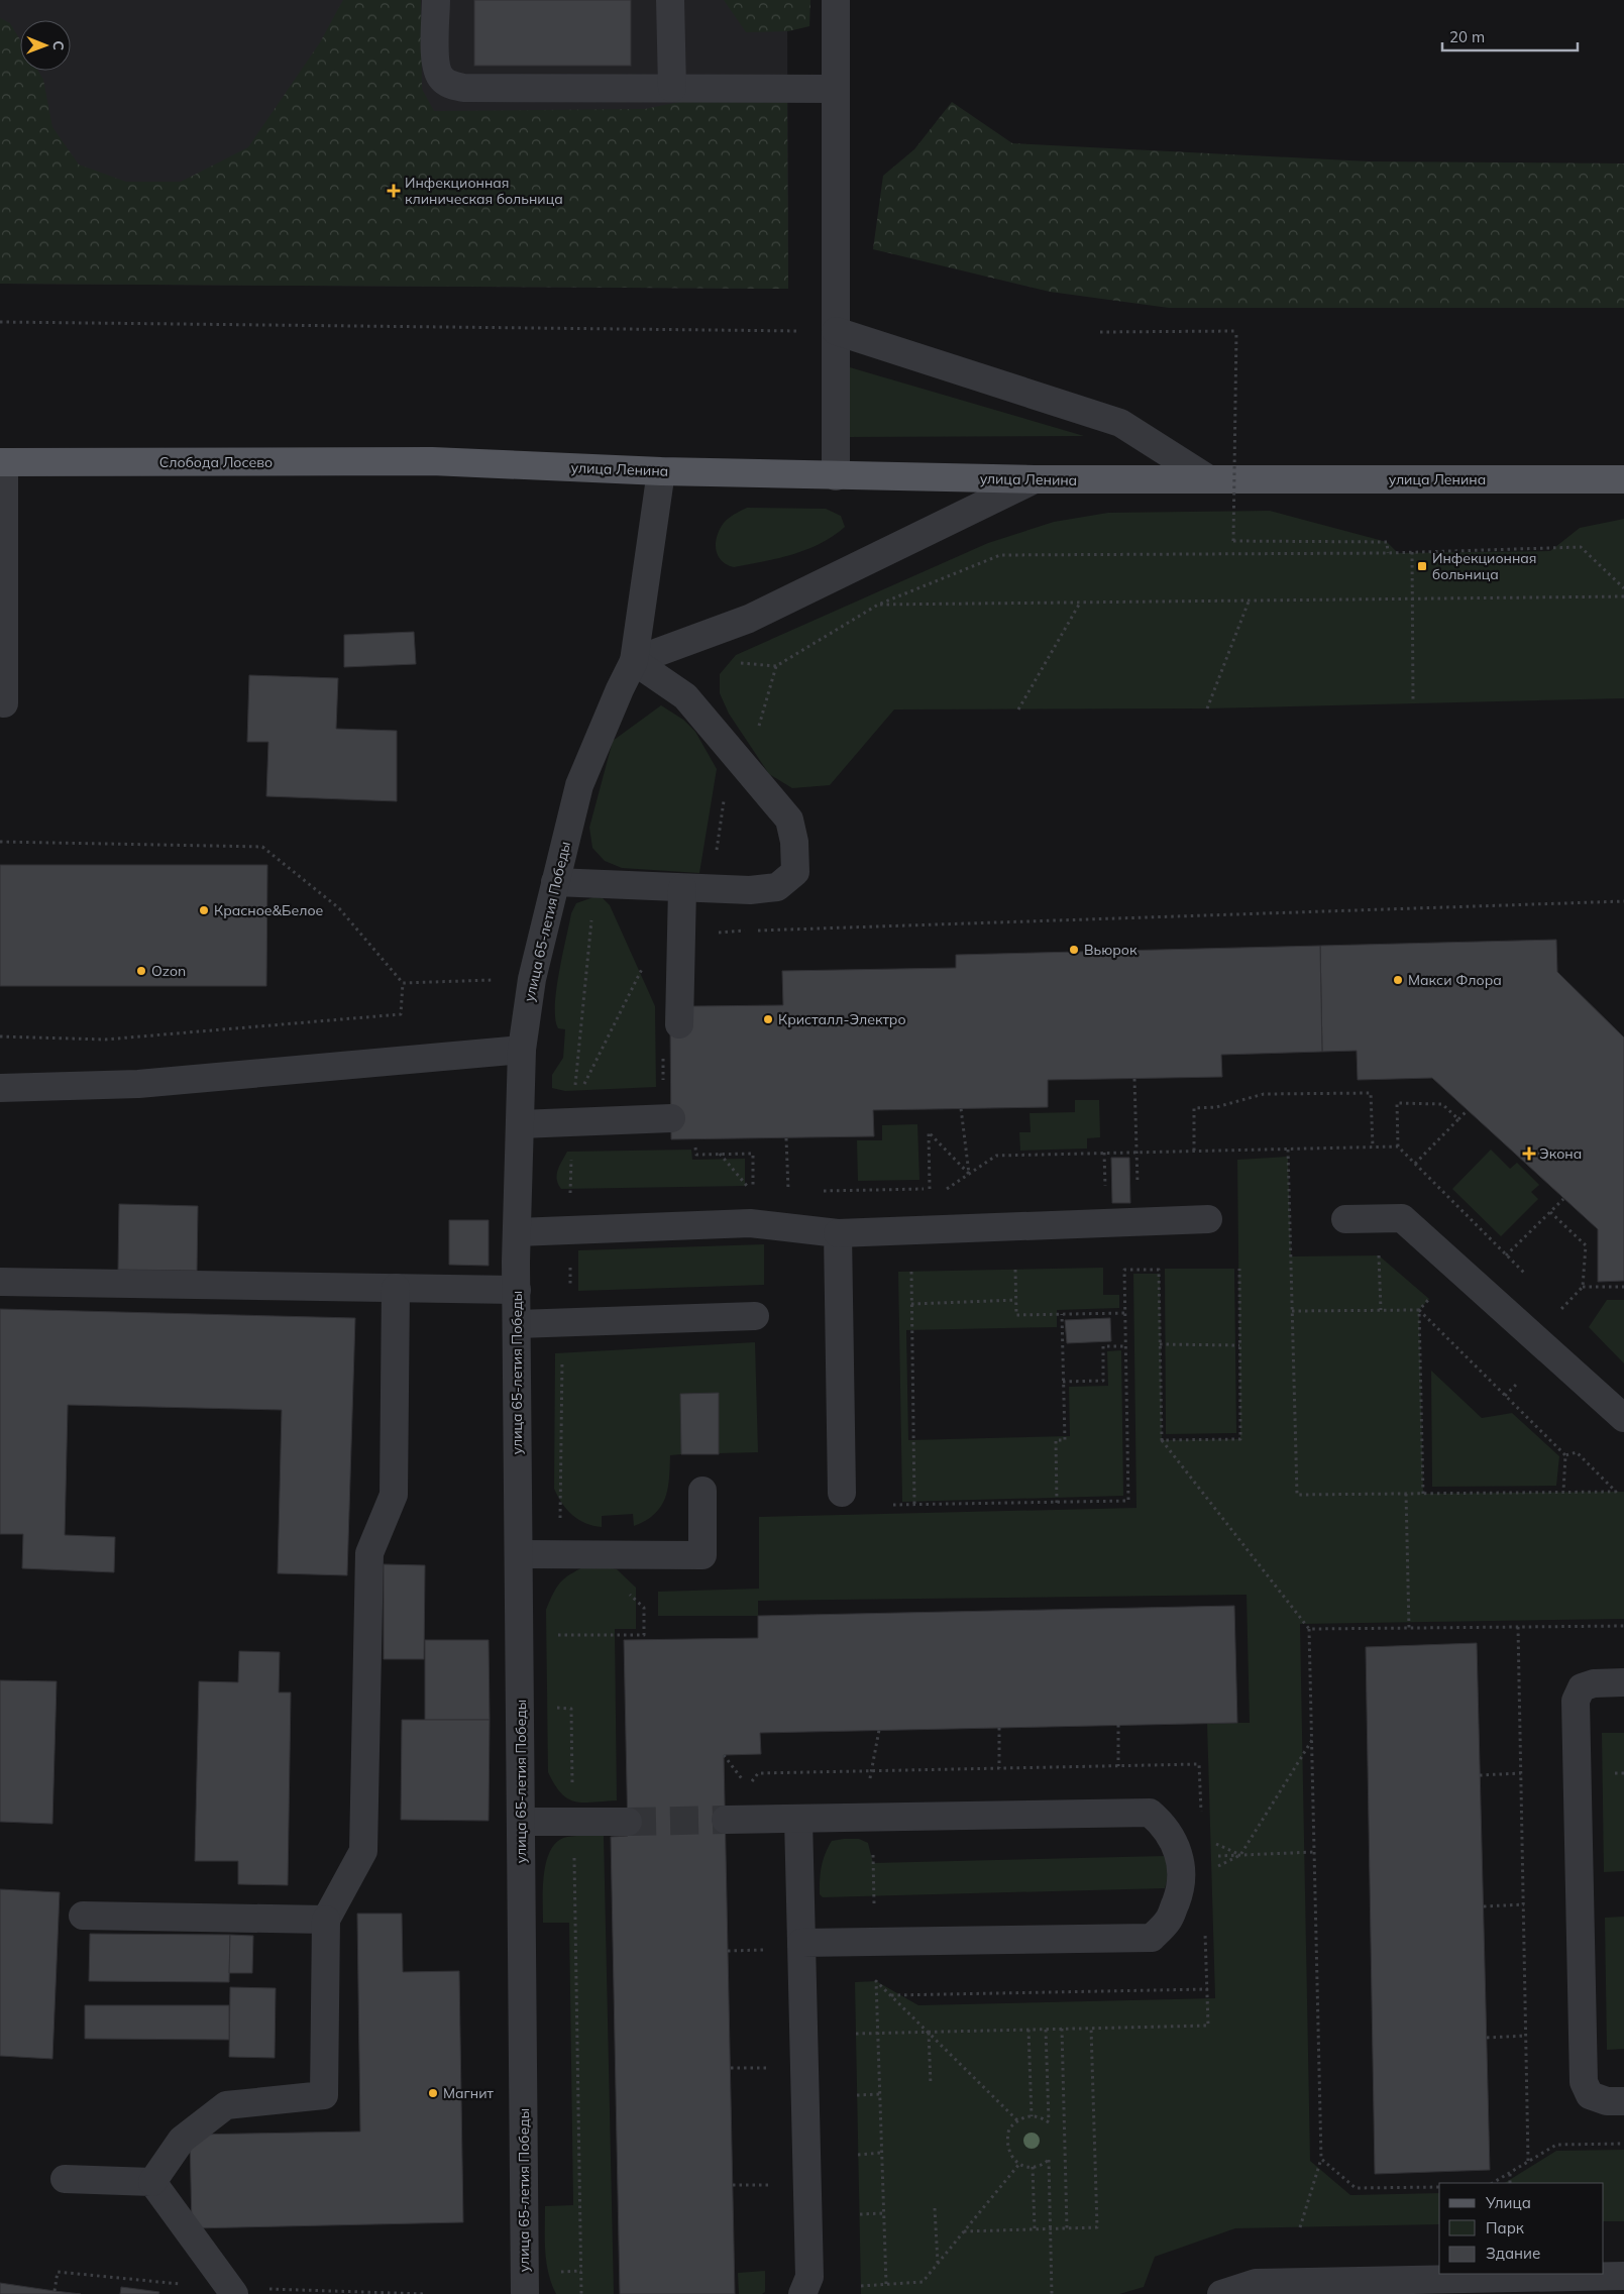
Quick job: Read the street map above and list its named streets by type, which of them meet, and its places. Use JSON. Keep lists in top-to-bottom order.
{
  "streets": {
    "main road": ["Слобода Лосево", "улица Ленина"],
    "street": ["улица 65-летия Победы"]
  },
  "crossings": [
    ["Слобода Лосево", "улица Ленина"],
    ["улица Ленина", "улица 65-летия Победы"]
  ],
  "places": {
    "health": ["Инфекционная клиническая больница", "Экона"],
    "transit": ["Инфекционная больница"],
    "other": [
      "Красное&Белое",
      "Вьюрок",
      "Ozon",
      "Макси Флора",
      "Кристалл-Электро",
      "Магнит"
    ]
  },
  "legend": ["Улица", "Парк", "Здание"],
  "scale_bar": "20 m",
  "north": "right"
}
